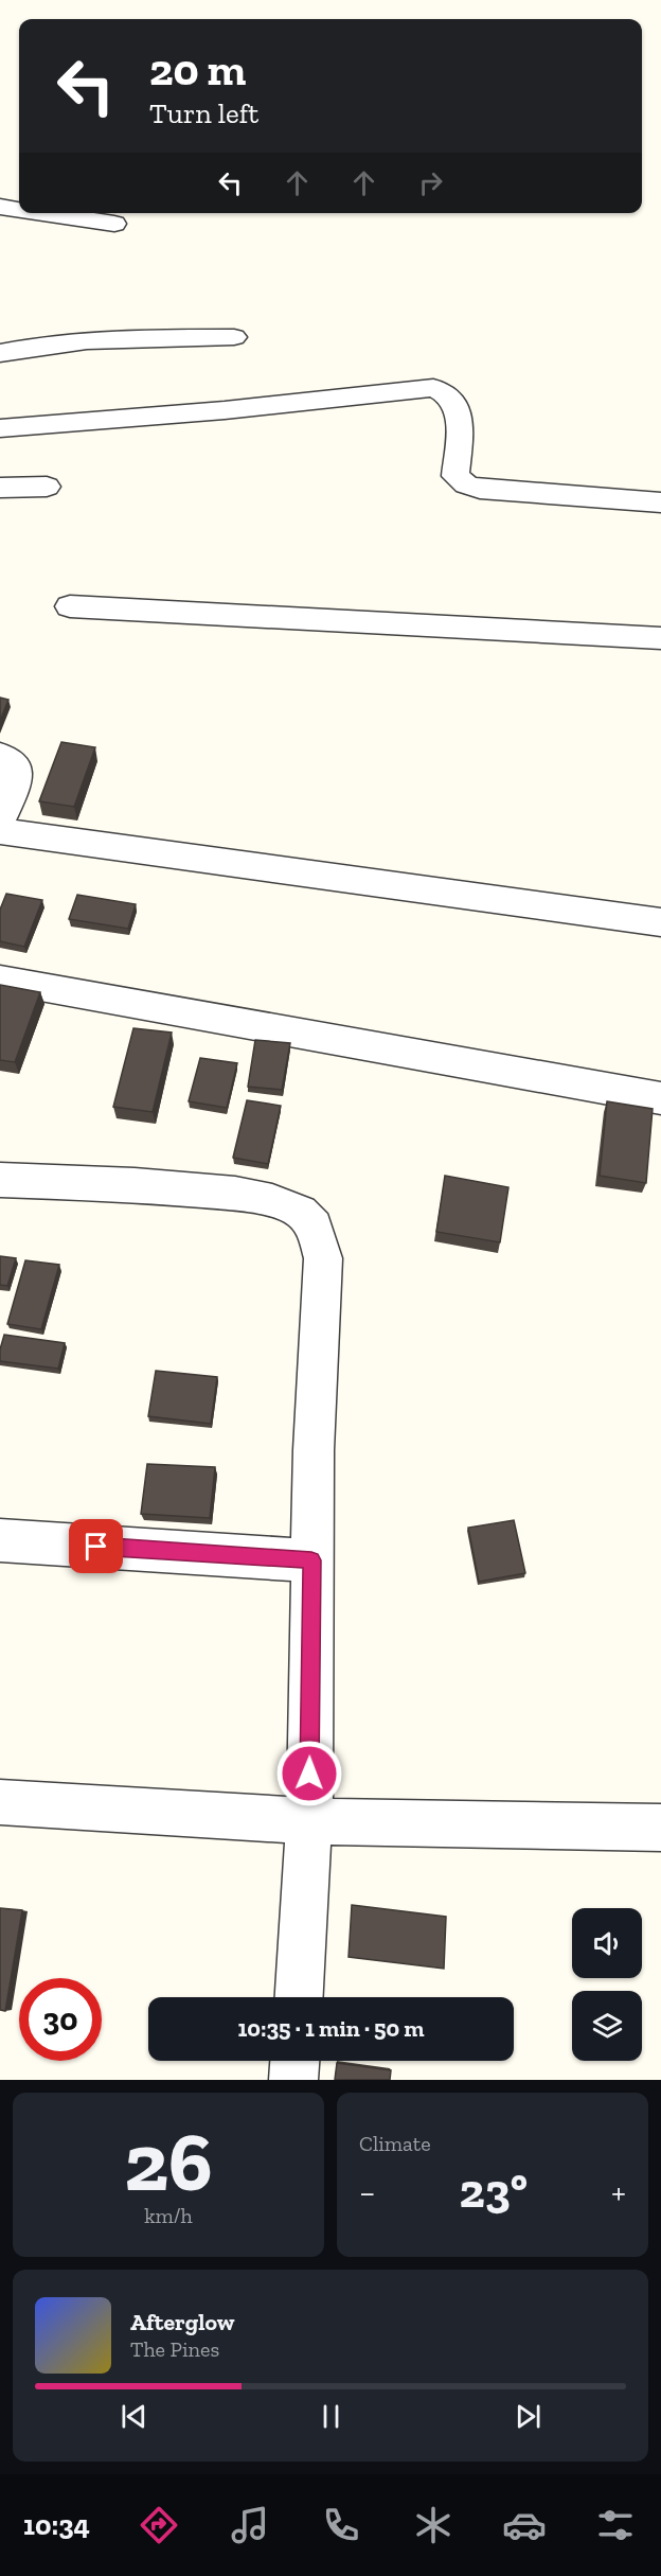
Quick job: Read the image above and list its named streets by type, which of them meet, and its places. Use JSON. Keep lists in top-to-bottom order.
{
  "page": {
    "turn": ["20 m", "Turn left"],
    "limit": "30",
    "trip": "10:35 · 1 min · 50 m",
    "tile": [
      ["26", "km/h"],
      "Climate"
    ],
    "heat": ["−", "23°", "+"],
    "song": ["Afterglow", "The Pines"],
    "tabs": "10:34"
  }
}
